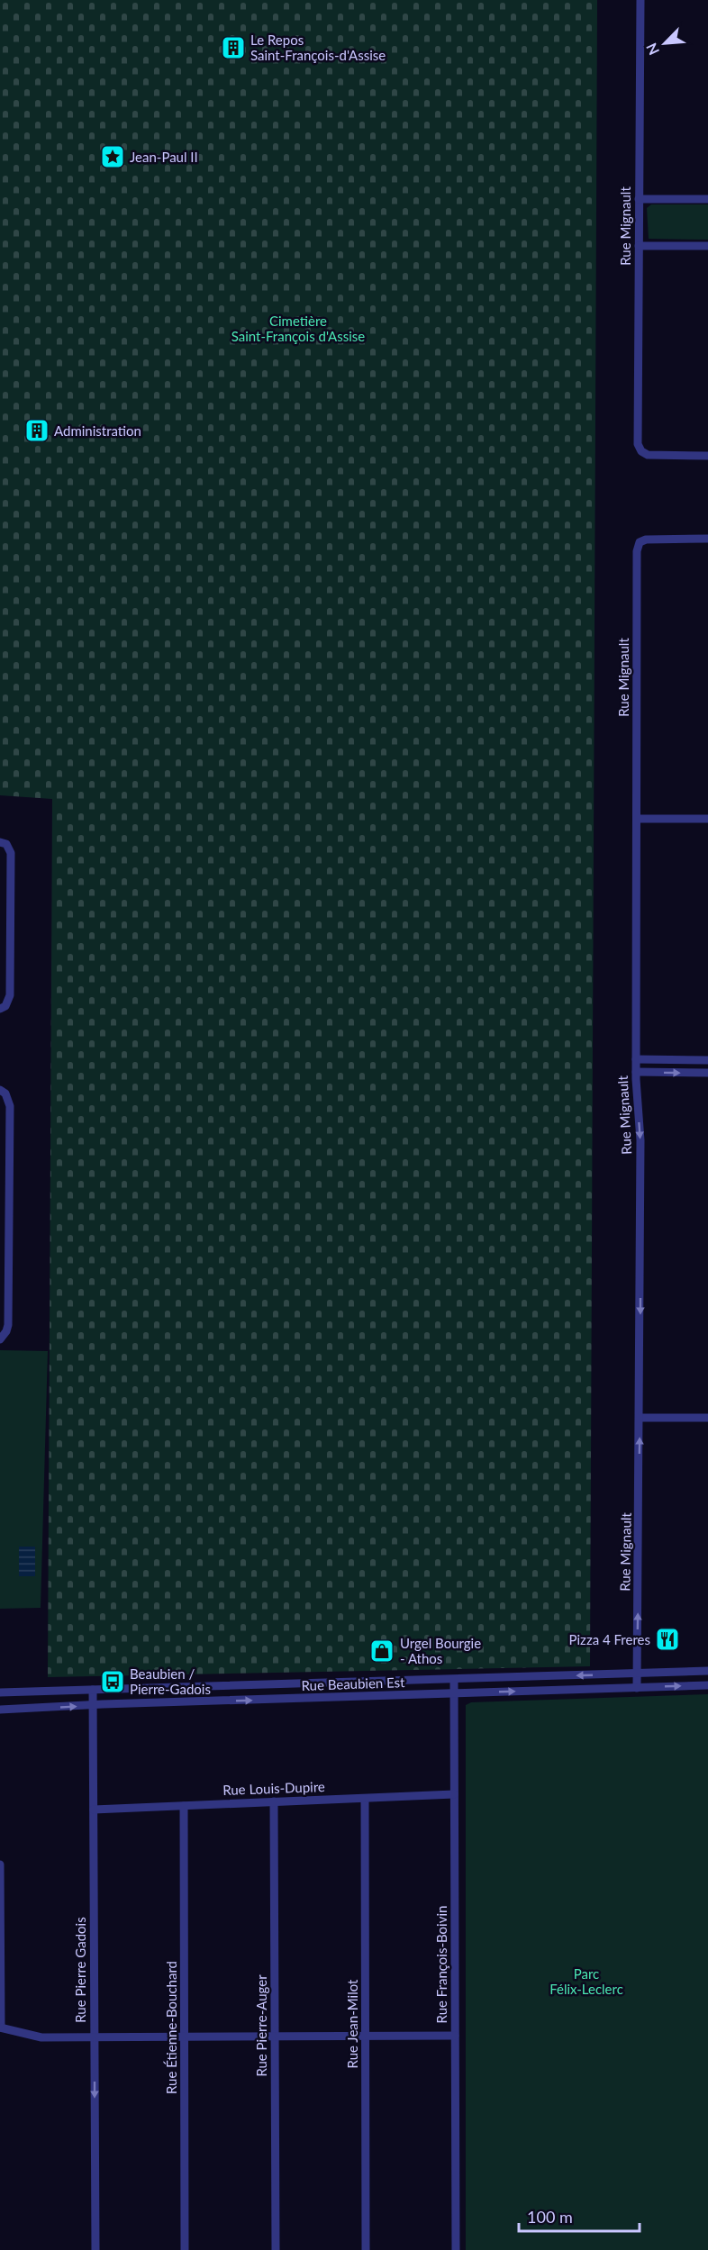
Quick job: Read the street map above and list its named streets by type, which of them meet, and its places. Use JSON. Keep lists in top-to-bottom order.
{
  "streets": {
    "street": [
      "Rue Mignault",
      "Rue Beaubien Est",
      "Rue Louis-Dupire",
      "Rue François-Boivin",
      "Rue Pierre Gadois",
      "Rue Jean-Milot",
      "Rue Pierre-Auger",
      "Rue Étienne-Bouchard"
    ]
  },
  "crossings": [
    ["Rue Mignault", "Rue Beaubien Est"],
    ["Rue Beaubien Est", "Rue François-Boivin"],
    ["Rue Beaubien Est", "Rue Pierre Gadois"],
    ["Rue Louis-Dupire", "Rue François-Boivin"],
    ["Rue Louis-Dupire", "Rue Pierre Gadois"],
    ["Rue Louis-Dupire", "Rue Jean-Milot"],
    ["Rue Louis-Dupire", "Rue Pierre-Auger"],
    ["Rue Louis-Dupire", "Rue Étienne-Bouchard"]
  ],
  "one_way": ["Rue Pierre Gadois"],
  "parks": ["Cimetière Saint-François d'Assise", "Parc Félix-Leclerc"],
  "places": {
    "building": ["Le Repos Saint-François-d'Assise", "Administration"],
    "place": ["Jean-Paul II"],
    "restaurant": ["Pizza 4 Freres"],
    "shop": ["Urgel Bourgie - Athos"],
    "bus stop": ["Beaubien / Pierre-Gadois"]
  },
  "scale_bar": "100 m",
  "north": "bottom left"
}
